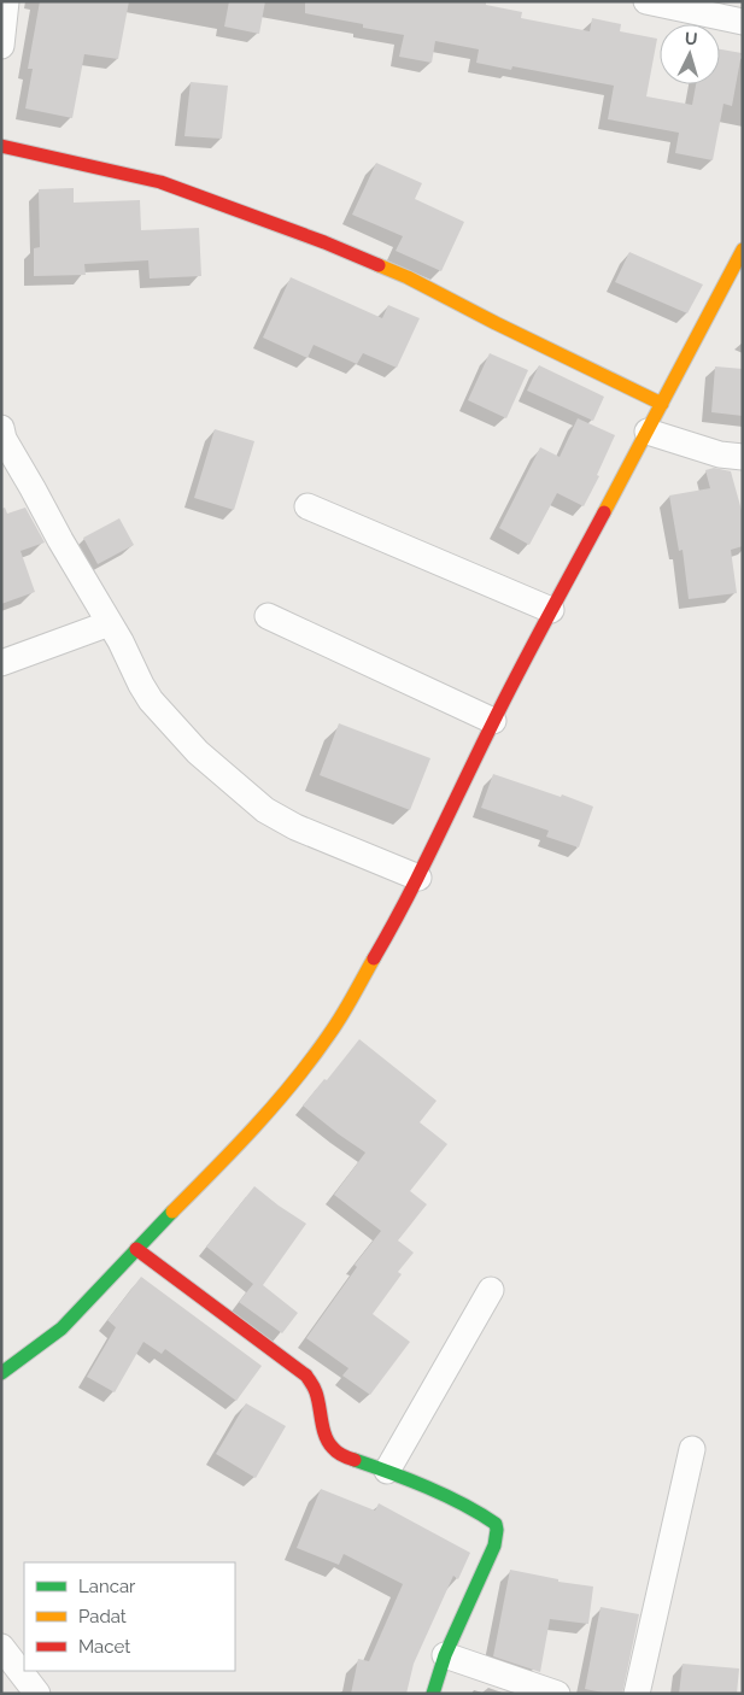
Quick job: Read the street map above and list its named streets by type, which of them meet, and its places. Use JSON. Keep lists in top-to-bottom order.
{
  "legend": ["Lancar", "Padat", "Macet"],
  "north": "top"
}
